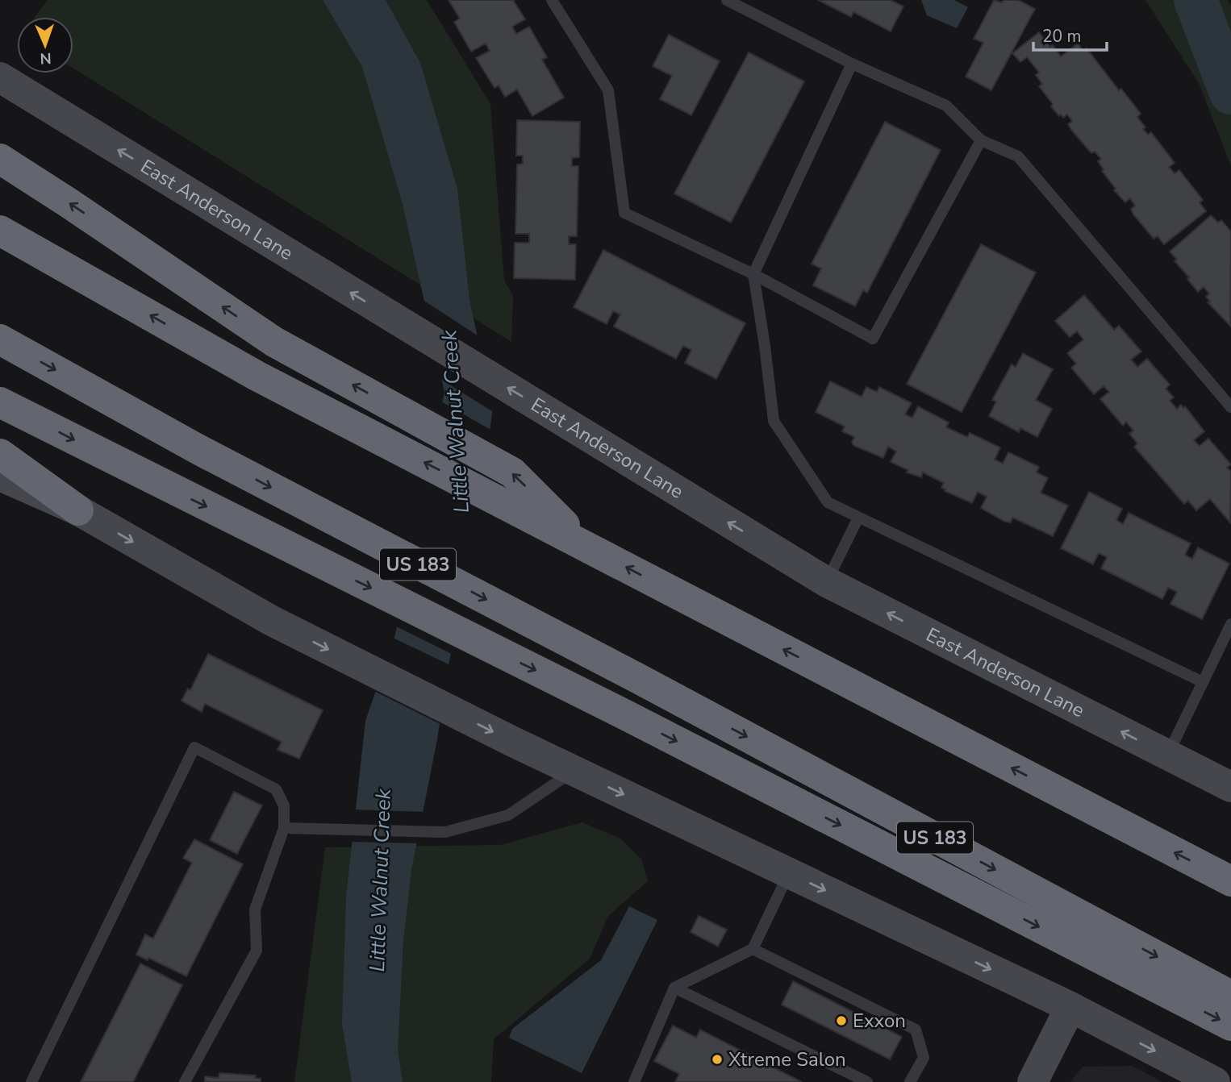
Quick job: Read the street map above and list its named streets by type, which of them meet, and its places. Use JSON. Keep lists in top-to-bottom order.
{
  "streets": {
    "highway": ["US 183"],
    "main road": ["East Anderson Lane"]
  },
  "one_way": ["East Anderson Lane"],
  "water": ["Little Walnut Creek"],
  "places": ["Exxon", "Xtreme Salon"],
  "scale_bar": "20 m",
  "north": "bottom"
}
